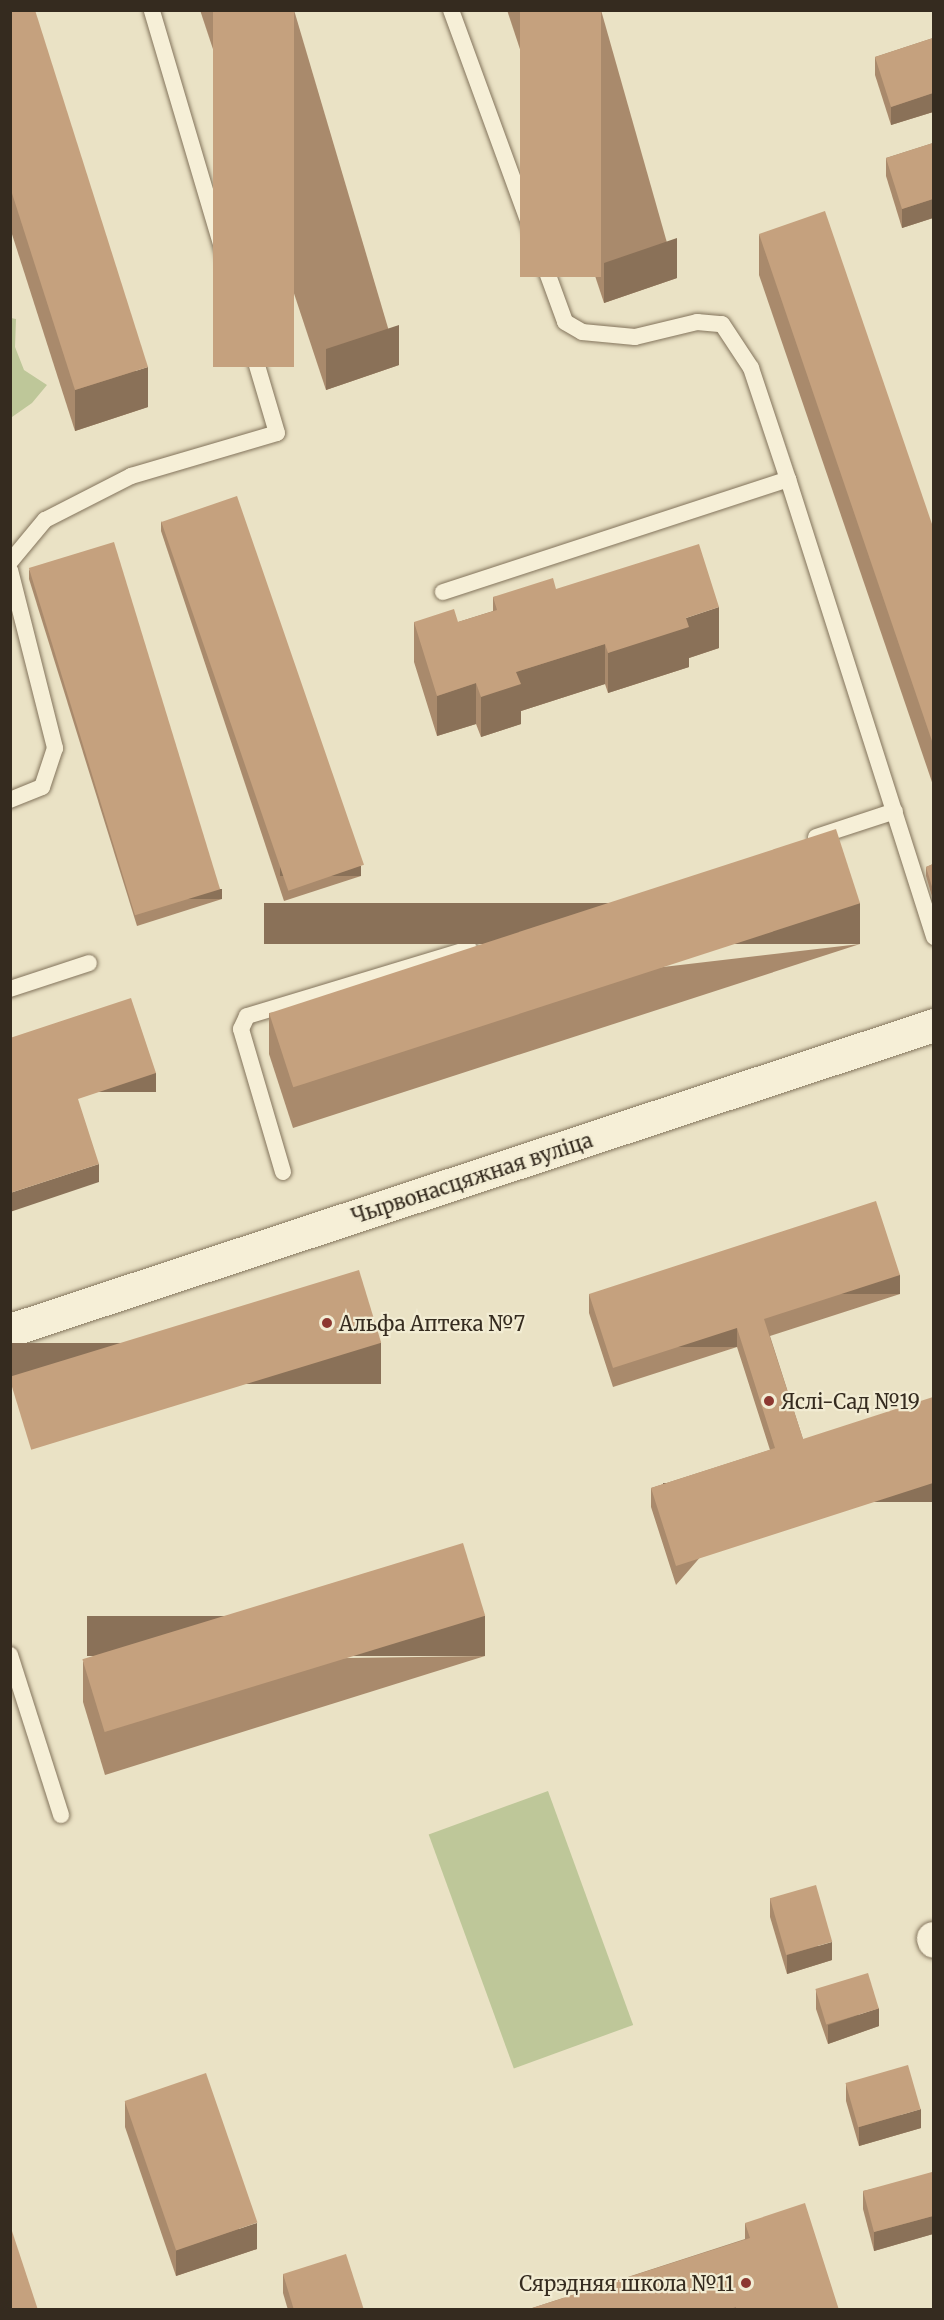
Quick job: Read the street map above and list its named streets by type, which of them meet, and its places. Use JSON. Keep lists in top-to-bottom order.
{
  "streets": {
    "street": ["Чырвонасцяжная вуліца"]
  },
  "places": ["Альфа Аптека №7", "Яслі-Сад №19", "Сярэдняя школа №11"]
}
